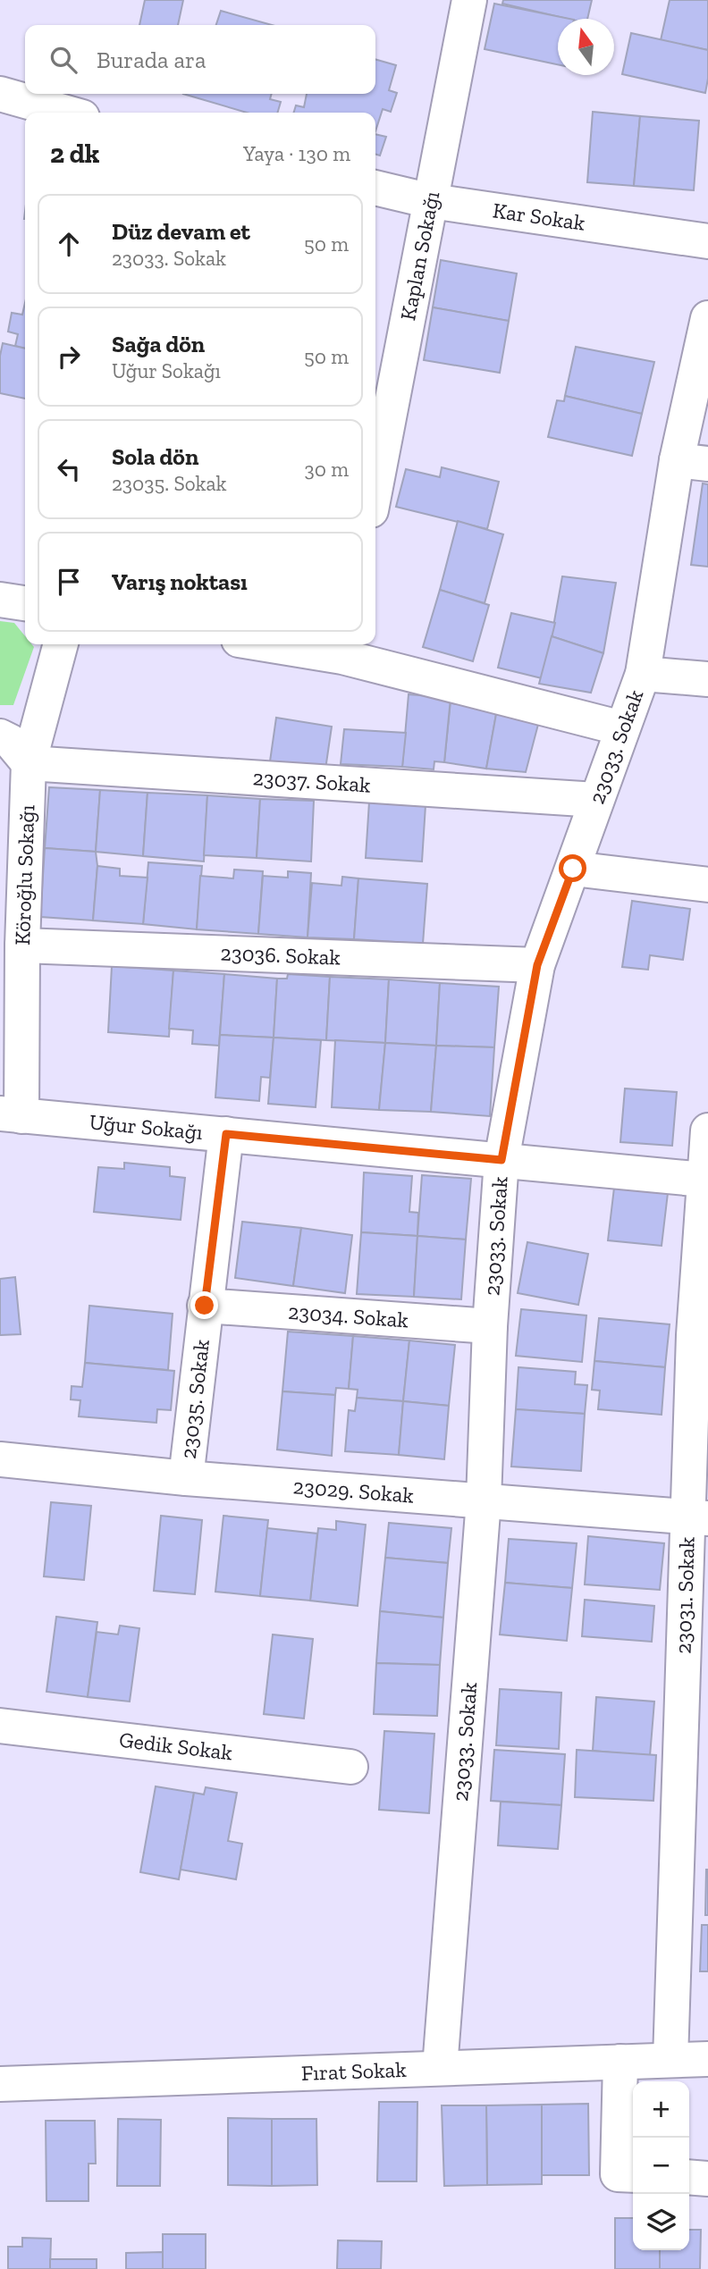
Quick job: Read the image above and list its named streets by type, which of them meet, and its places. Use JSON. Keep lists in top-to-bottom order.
{
  "streets": {
    "street": [
      "Kar Sokak",
      "Kaplan Sokağı",
      "23033. Sokak",
      "23037. Sokak",
      "Köroğlu Sokağı",
      "23036. Sokak",
      "Uğur Sokağı",
      "23034. Sokak",
      "23035. Sokak",
      "23029. Sokak",
      "23031. Sokak",
      "Gedik Sokak",
      "Fırat Sokak"
    ]
  },
  "crossings": [
    ["Kar Sokak", "Kaplan Sokağı"],
    ["23033. Sokak", "23037. Sokak"],
    ["23033. Sokak", "23036. Sokak"],
    ["23033. Sokak", "Uğur Sokağı"],
    ["23033. Sokak", "23034. Sokak"],
    ["23033. Sokak", "23029. Sokak"],
    ["23033. Sokak", "Fırat Sokak"],
    ["23037. Sokak", "Köroğlu Sokağı"],
    ["Köroğlu Sokağı", "23036. Sokak"],
    ["Köroğlu Sokağı", "Uğur Sokağı"],
    ["Uğur Sokağı", "23035. Sokak"],
    ["Uğur Sokağı", "23031. Sokak"],
    ["23034. Sokak", "23035. Sokak"],
    ["23035. Sokak", "23029. Sokak"],
    ["23029. Sokak", "23031. Sokak"],
    ["23031. Sokak", "Fırat Sokak"]
  ],
  "north": "top",
  "page": {
    "search": "Burada ara",
    "heading": ["2 dk", "Yaya · 130 m"],
    "list": [
      ["Düz devam et", "23033. Sokak", "50 m"],
      ["Sağa dön", "Uğur Sokağı", "50 m"],
      ["Sola dön", "23035. Sokak", "30 m"],
      "Varış noktası"
    ],
    "map_buttons": ["+", "−"]
  }
}
